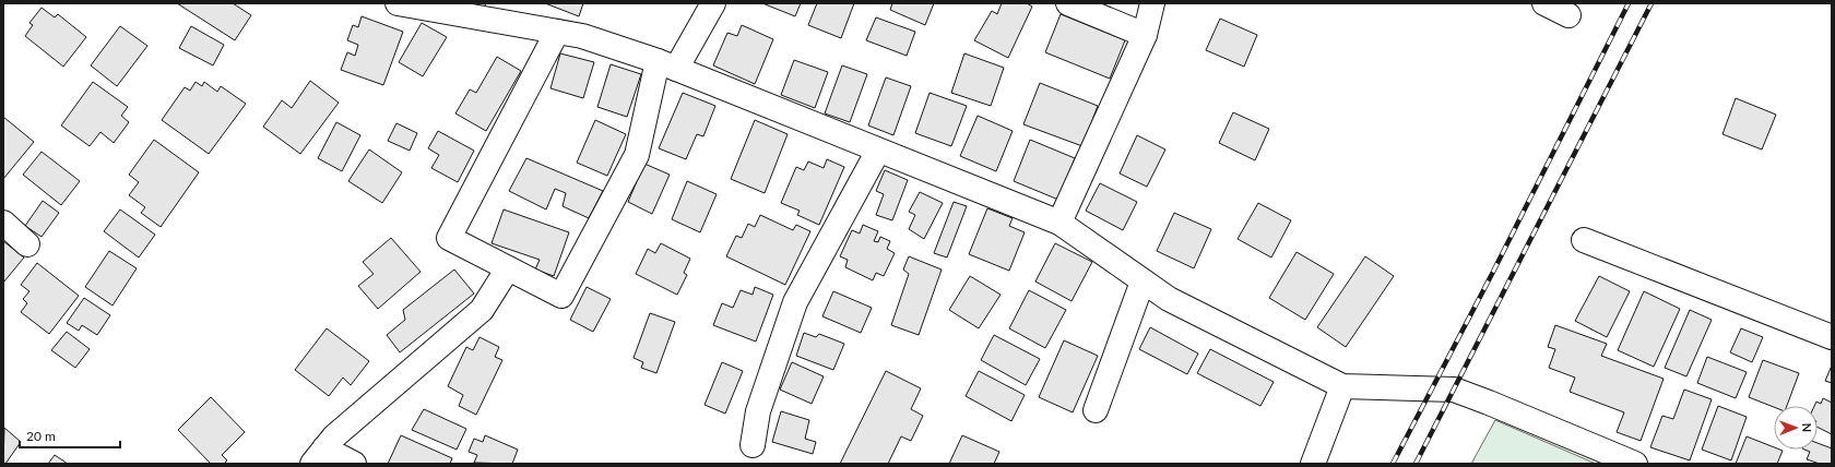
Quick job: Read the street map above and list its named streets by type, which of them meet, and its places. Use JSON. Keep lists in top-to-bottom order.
{
  "scale_bar": "20 m",
  "north": "right"
}
